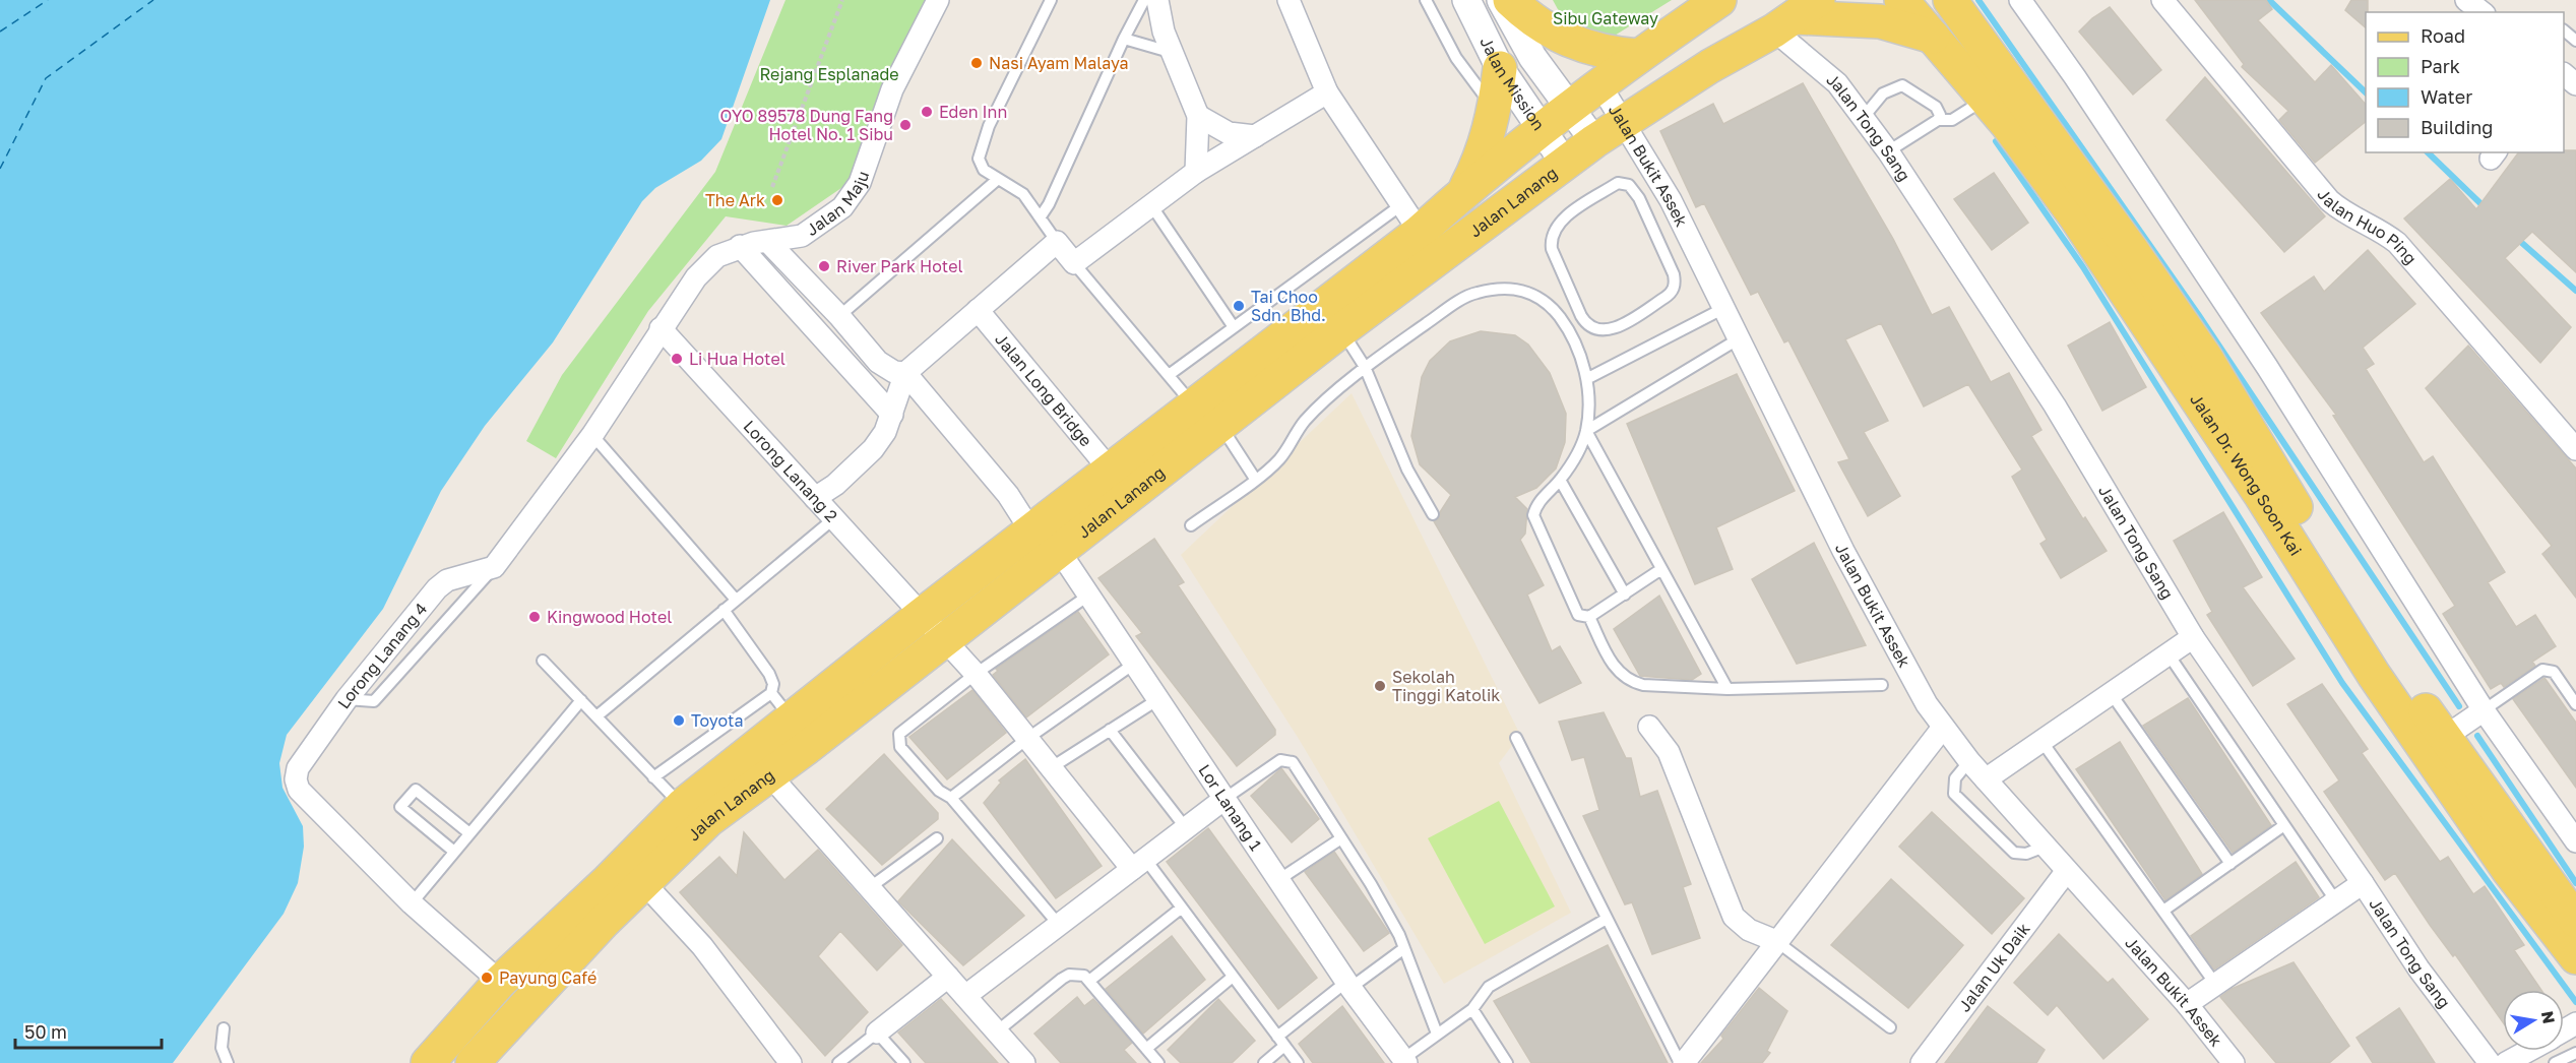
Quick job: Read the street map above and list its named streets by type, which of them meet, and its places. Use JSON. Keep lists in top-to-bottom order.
{
  "streets": {
    "main road": ["Jalan Lanang", "Jalan Dr. Wong Soon Kai"],
    "street": [
      "Jalan Mission",
      "Jalan Tong Sang",
      "Jalan Bukit Assek",
      "Jalan Maju",
      "Jalan Huo Ping",
      "Jalan Long Bridge",
      "Lorong Lanang 2",
      "Lorong Lanang 4",
      "Lor Lanang 1",
      "Jalan Uk Daik"
    ]
  },
  "crossings": [
    ["Jalan Mission", "Jalan Lanang"],
    ["Jalan Tong Sang", "Jalan Lanang"],
    ["Jalan Bukit Assek", "Jalan Lanang"],
    ["Jalan Bukit Assek", "Jalan Uk Daik"],
    ["Jalan Maju", "Lorong Lanang 2"],
    ["Jalan Maju", "Lorong Lanang 4"],
    ["Jalan Lanang", "Jalan Long Bridge"],
    ["Jalan Lanang", "Lorong Lanang 2"],
    ["Jalan Lanang", "Lorong Lanang 4"],
    ["Jalan Lanang", "Lor Lanang 1"],
    ["Lorong Lanang 2", "Lorong Lanang 4"]
  ],
  "parks": ["Sibu Gateway", "Rejang Esplanade"],
  "places": [
    "Nasi Ayam Malaya",
    "Eden Inn",
    "OYO 89578 Dung Fang Hotel No. 1 Sibu",
    "The Ark",
    "River Park Hotel",
    "Tai Choo Sdn. Bhd.",
    "Li Hua Hotel",
    "Kingwood Hotel",
    "Sekolah Tinggi Katolik",
    "Toyota",
    "Payung Café"
  ],
  "legend": [
    "Road",
    "Park",
    "Water",
    "Building"
  ],
  "scale_bar": "50 m",
  "north": "right"
}
